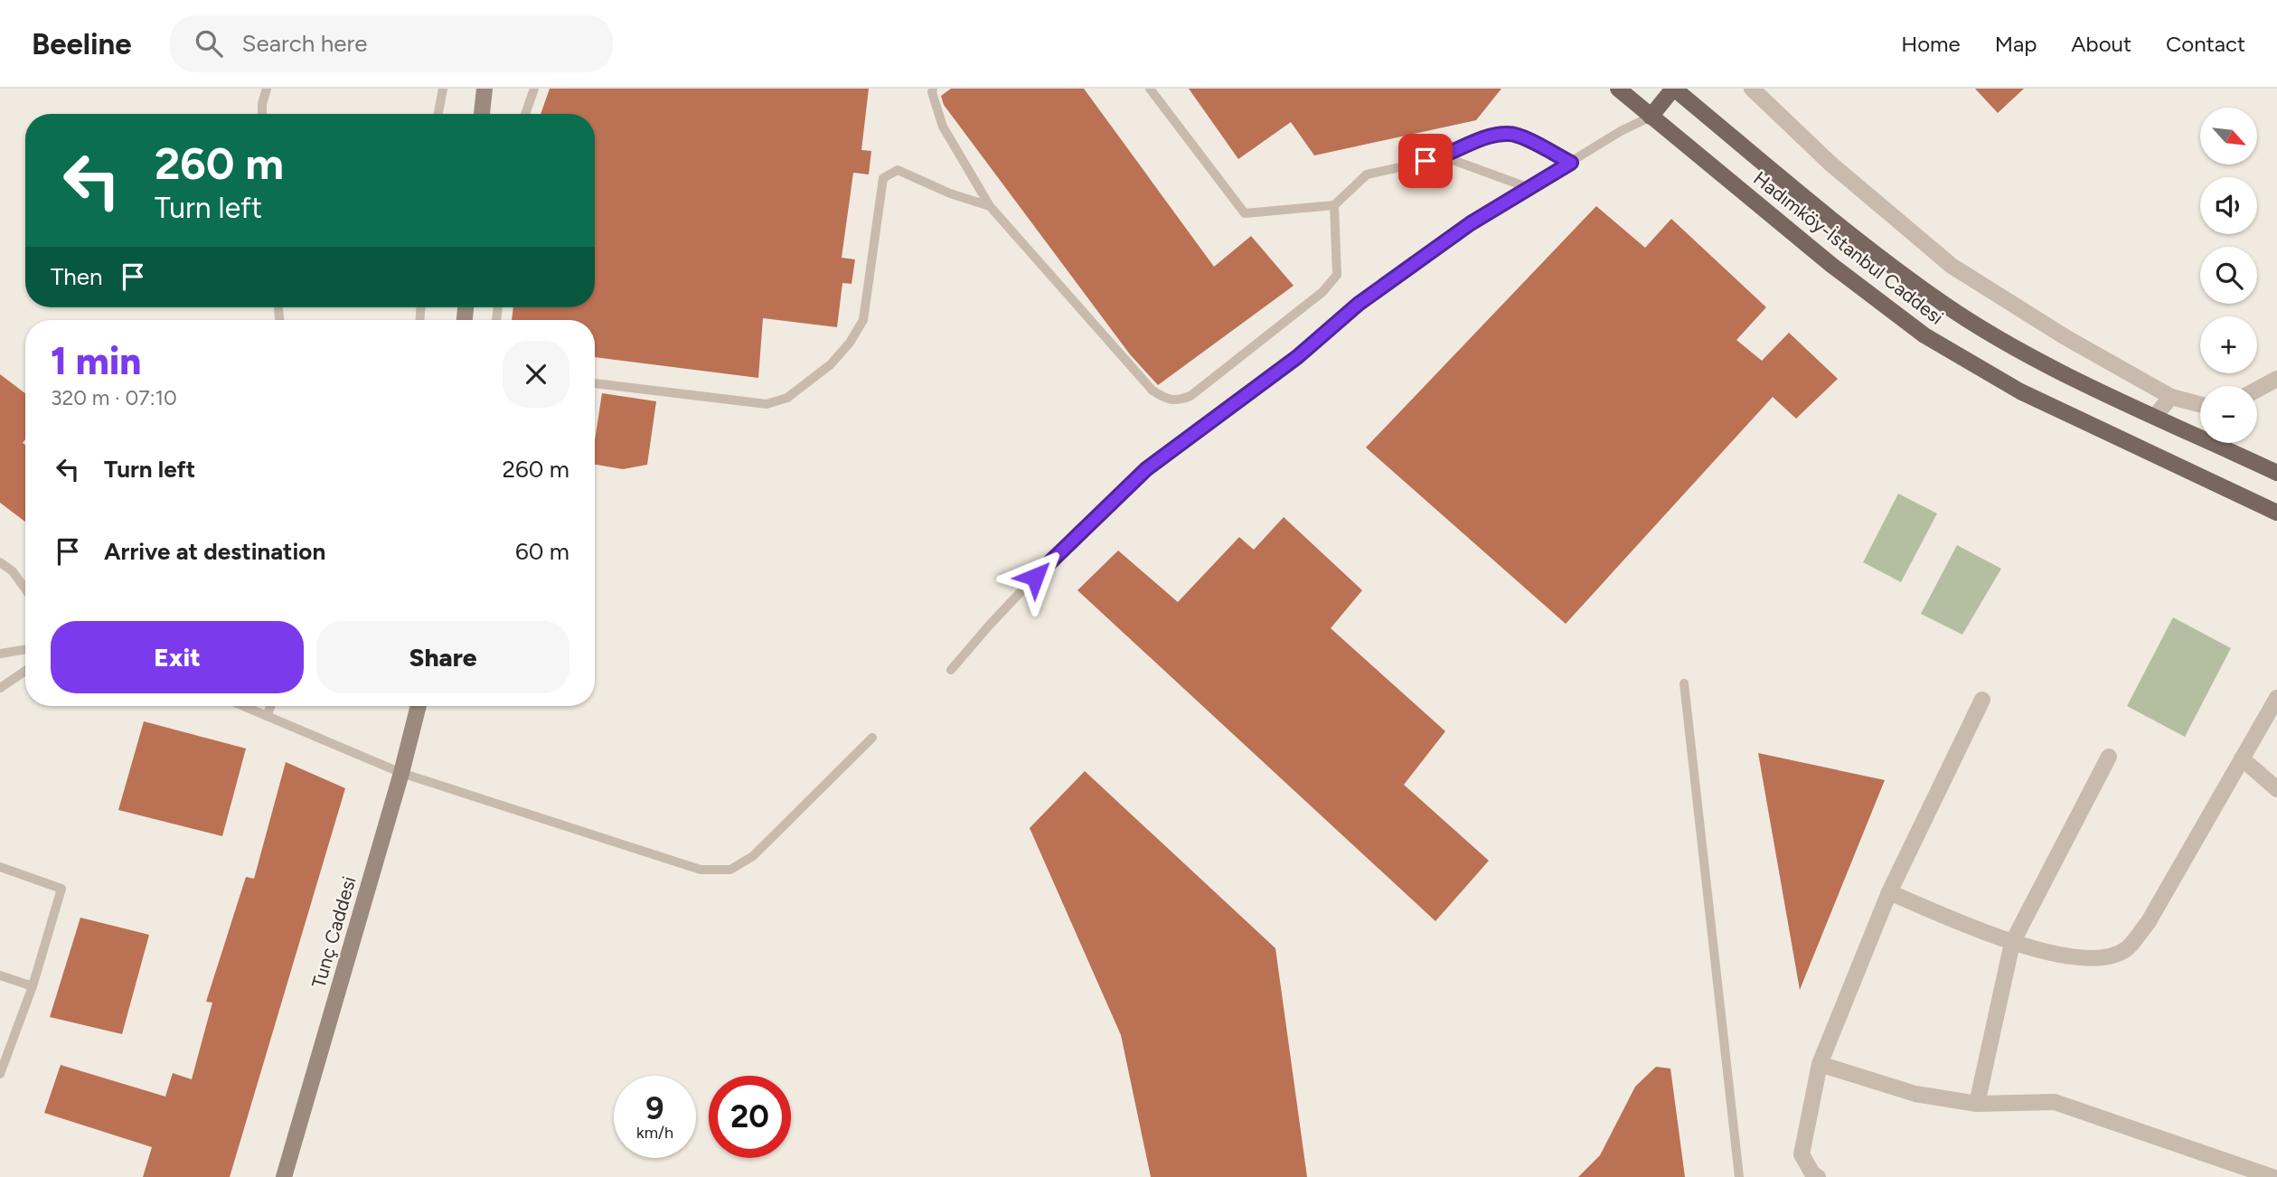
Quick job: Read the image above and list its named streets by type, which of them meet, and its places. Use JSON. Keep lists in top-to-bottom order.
{
  "streets": {
    "main road": ["Hadımköy-İstanbul Caddesi", "Tunç Caddesi"]
  },
  "north": "bottom right",
  "page": {
    "header": "Beeline",
    "search": "Search here",
    "nav": [
      "Home",
      "Map",
      "About",
      "Contact"
    ],
    "map_buttons": ["+", "−"],
    "turn": ["260 m", "Turn left"],
    "then": "Then",
    "heading": ["1 min", "320 m · 07:10"],
    "list": [
      {
        "name": "Turn left",
        "value": "260 m"
      },
      {
        "name": "Arrive at destination",
        "value": "60 m"
      }
    ],
    "buttons": ["Exit", "Share"],
    "speed": "9 km/h",
    "limit": "20"
  }
}
